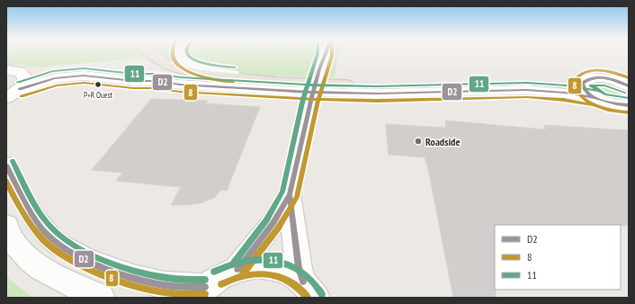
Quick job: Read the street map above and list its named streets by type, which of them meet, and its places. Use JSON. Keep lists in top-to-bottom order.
{
  "places": ["P+R Ouest", "Roadside"],
  "lines": ["transit line D2", "transit line 8", "transit line 11"],
  "legend": ["D2", "8", "11"]
}
